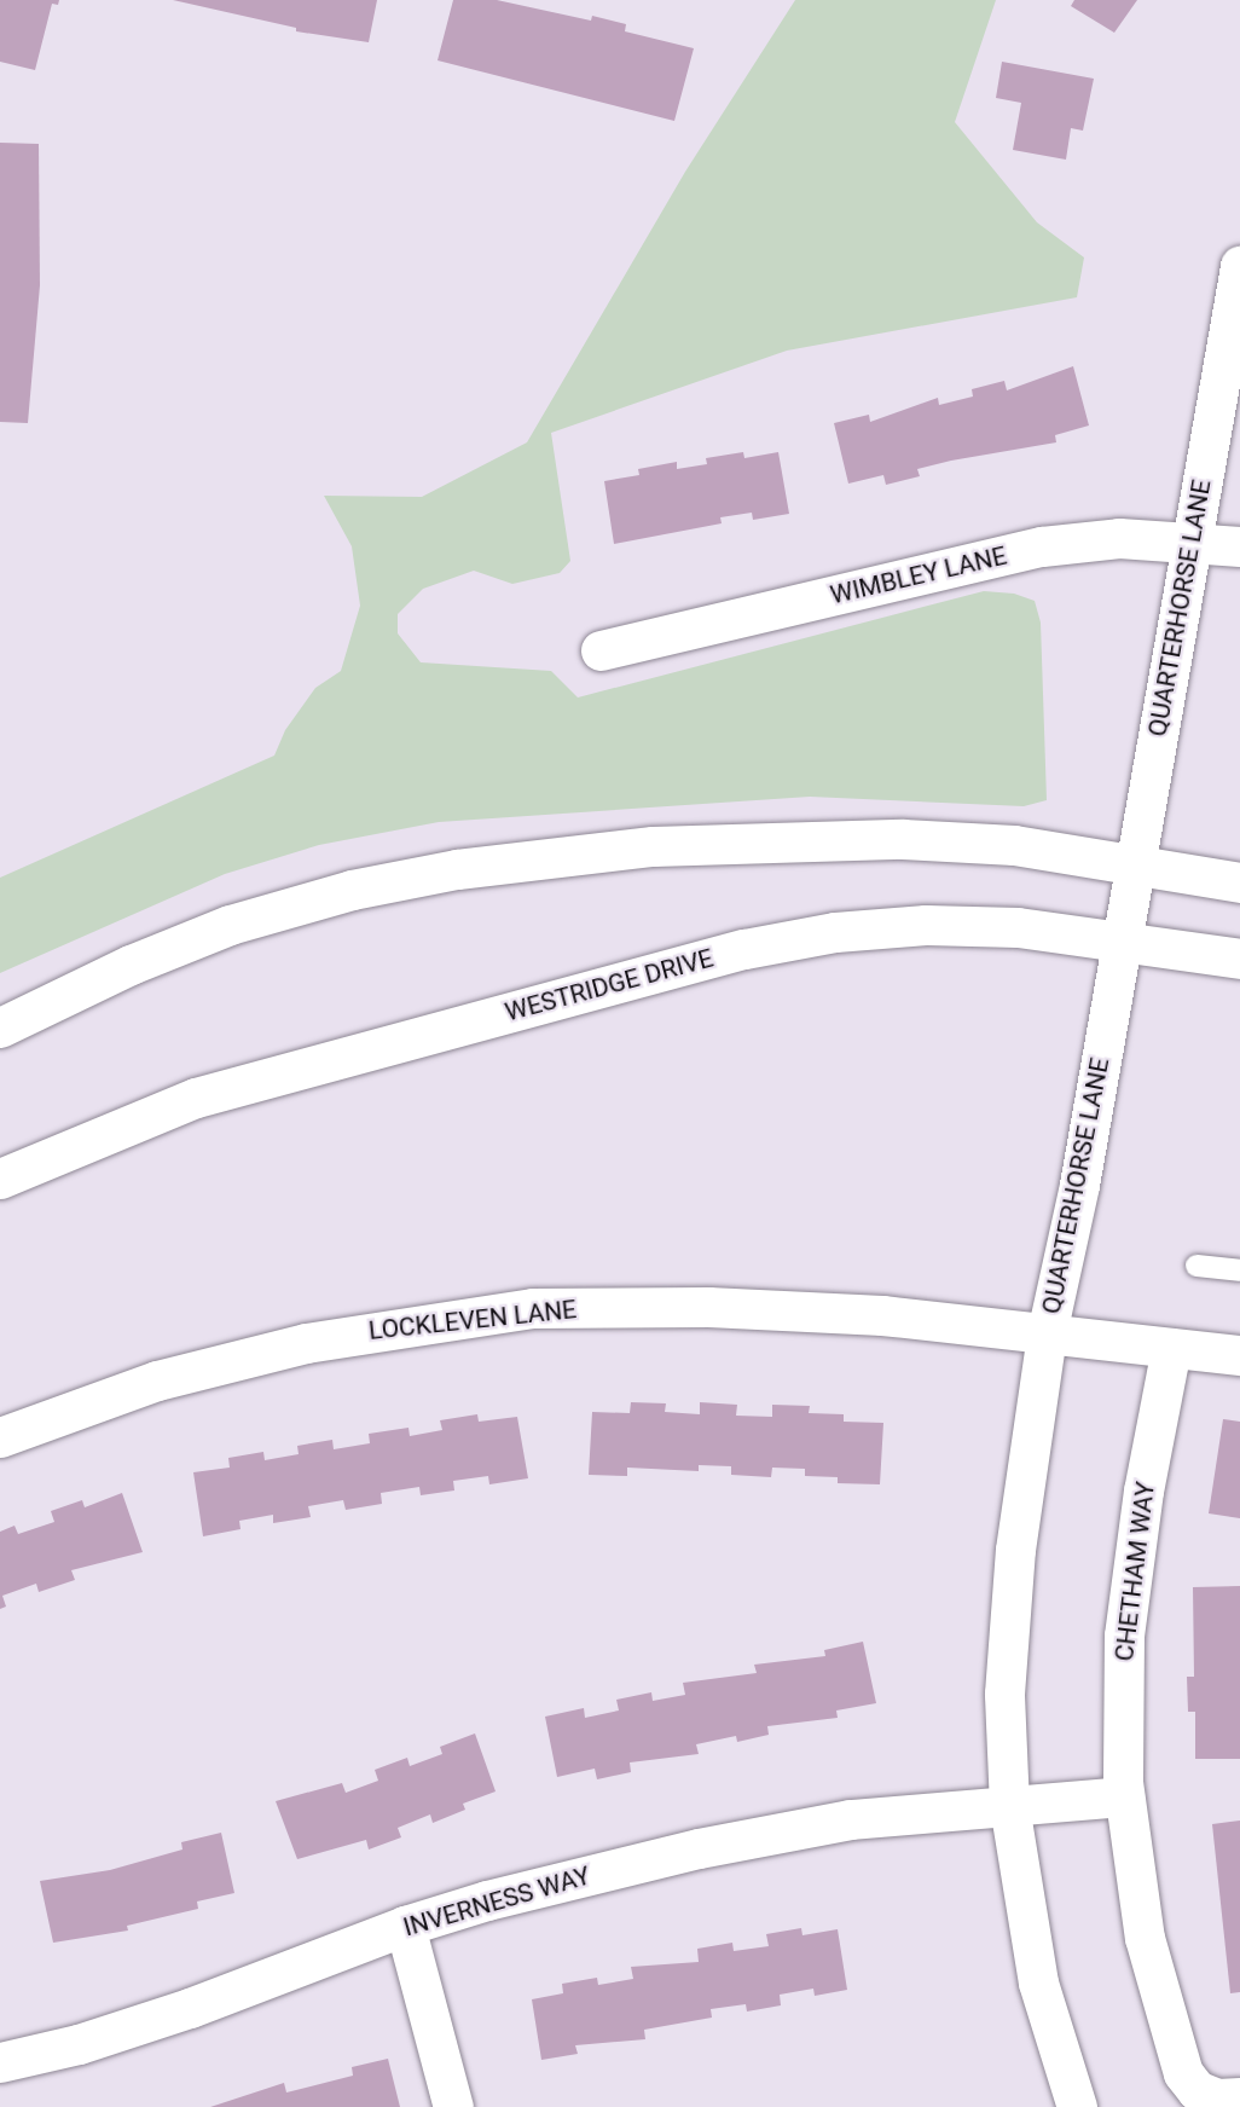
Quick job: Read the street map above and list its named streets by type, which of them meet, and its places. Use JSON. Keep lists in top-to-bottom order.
{
  "streets": {
    "street": [
      "WIMBLEY LANE",
      "QUARTERHORSE LANE",
      "WESTRIDGE DRIVE",
      "LOCKLEVEN LANE",
      "CHETHAM WAY",
      "INVERNESS WAY"
    ]
  },
  "crossings": [
    ["WIMBLEY LANE", "QUARTERHORSE LANE"],
    ["QUARTERHORSE LANE", "WESTRIDGE DRIVE"],
    ["QUARTERHORSE LANE", "LOCKLEVEN LANE"],
    ["QUARTERHORSE LANE", "INVERNESS WAY"],
    ["LOCKLEVEN LANE", "CHETHAM WAY"]
  ]
}
